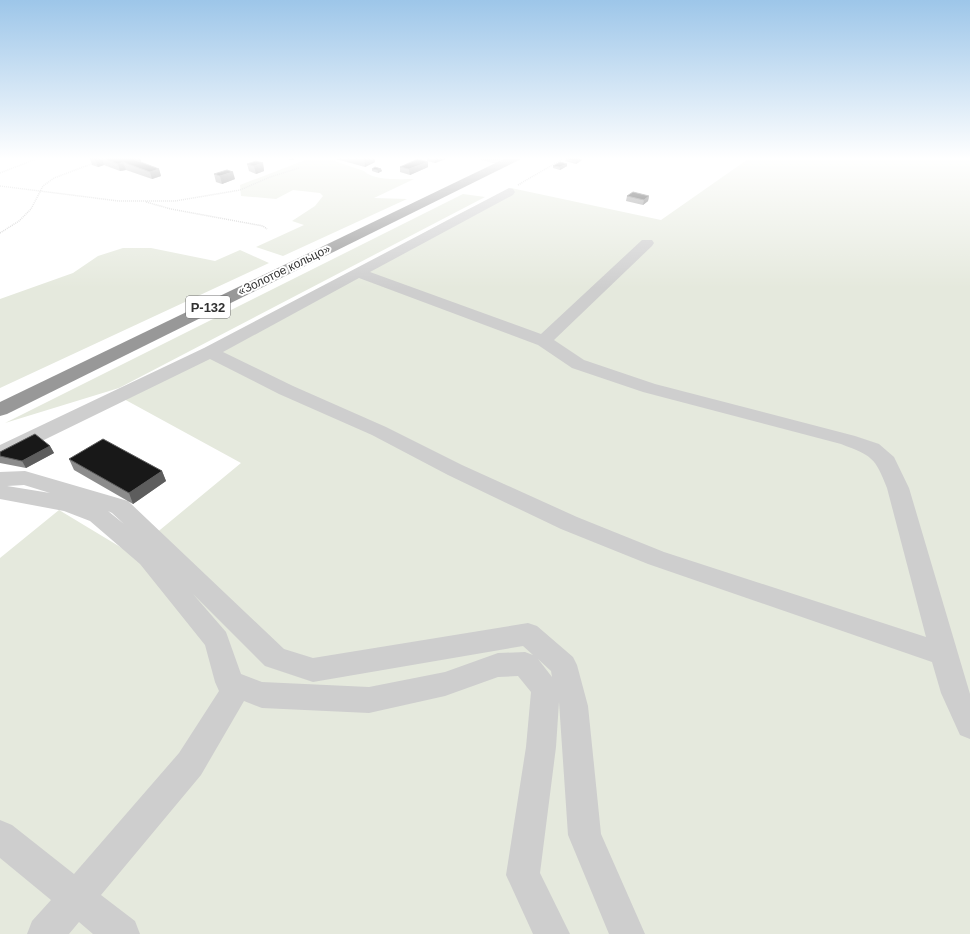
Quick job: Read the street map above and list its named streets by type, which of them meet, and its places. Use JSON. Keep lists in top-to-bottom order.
{
  "streets": {
    "highway": ["«Золотое кольцо»", "Р-132"]
  },
  "crossings": [
    ["«Золотое кольцо»", "Р-132"]
  ]
}
